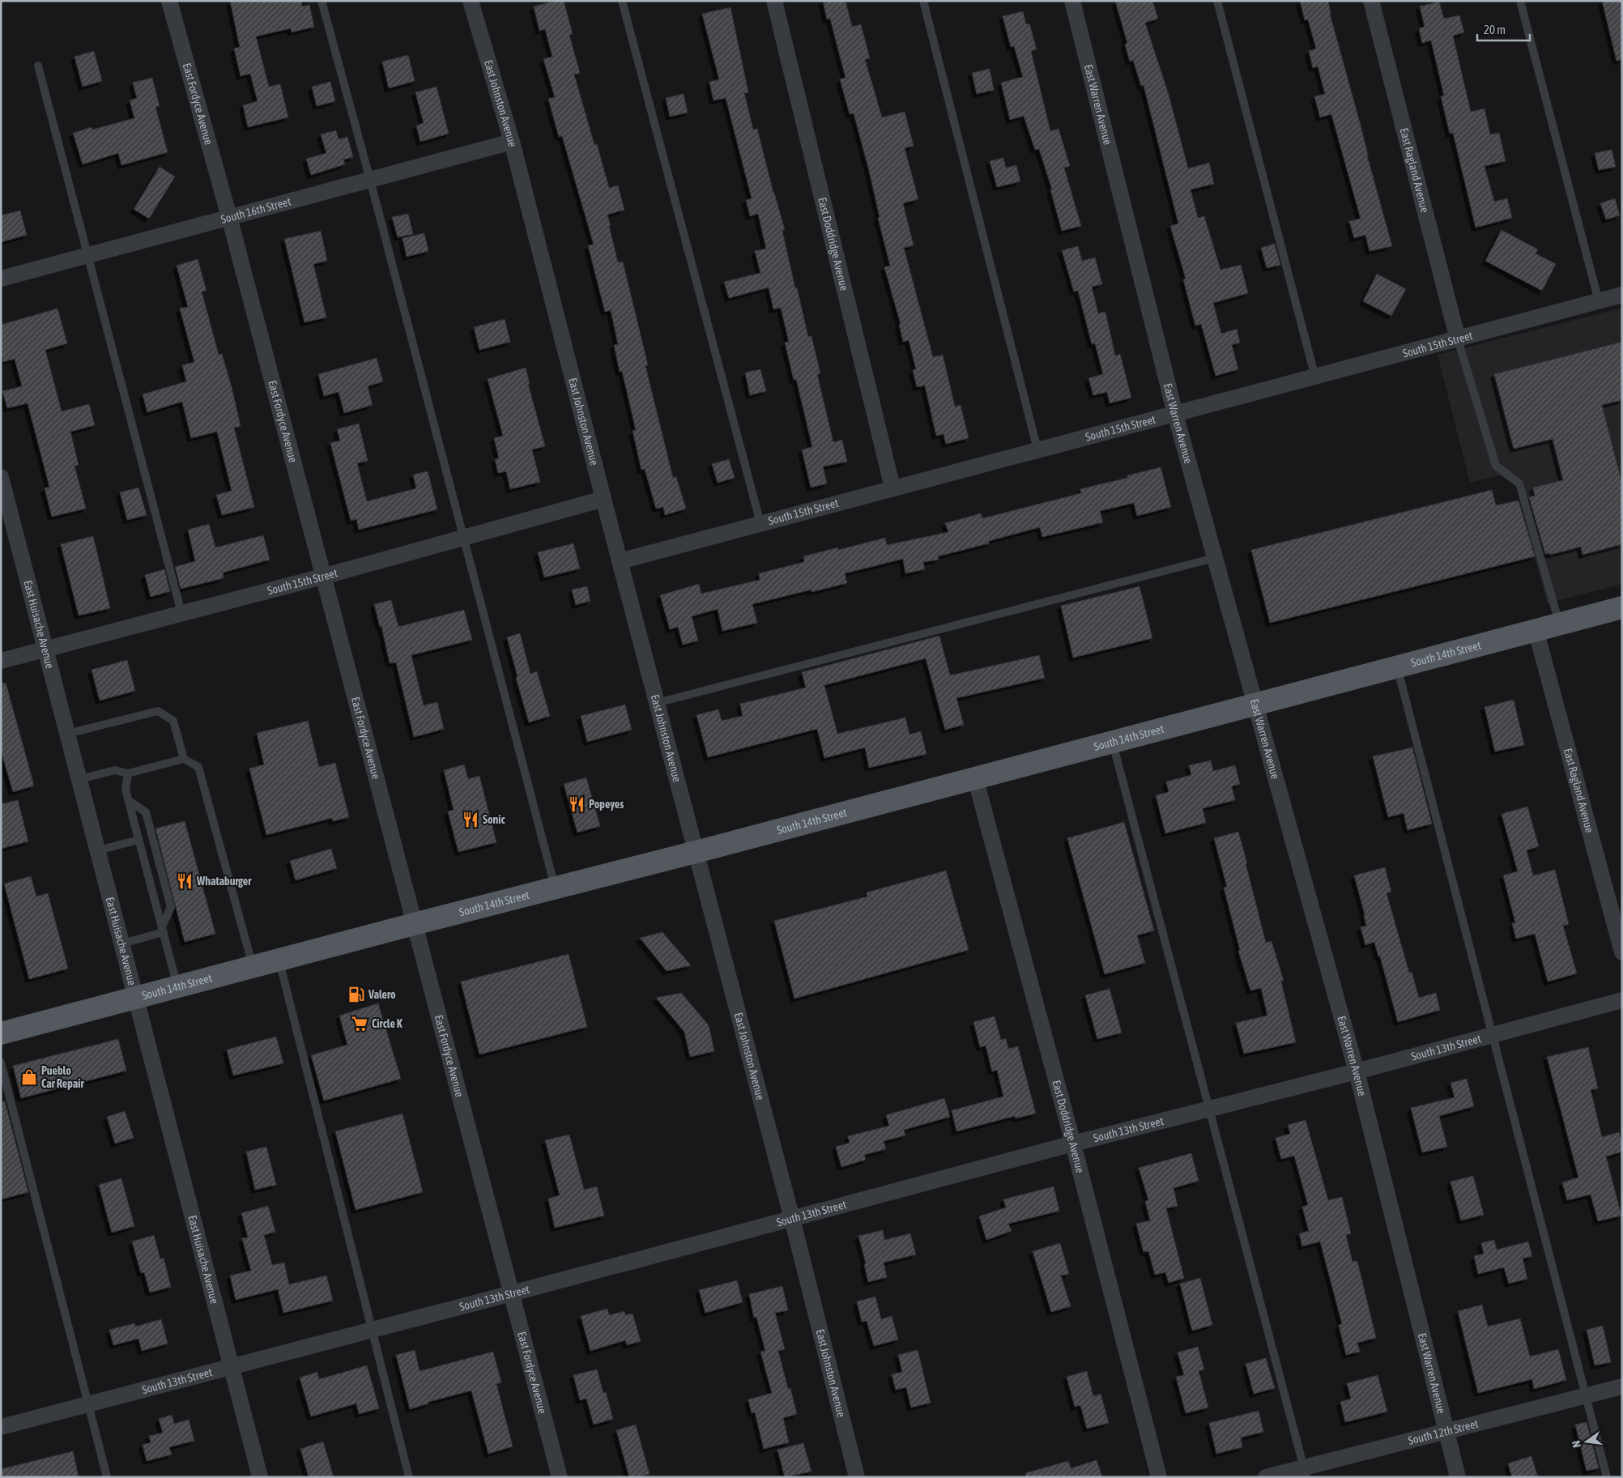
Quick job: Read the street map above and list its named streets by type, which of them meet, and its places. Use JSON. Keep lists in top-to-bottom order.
{
  "streets": {
    "main road": ["South 14th Street"],
    "street": [
      "East Johnston Avenue",
      "East Fordyce Avenue",
      "East Warren Avenue",
      "East Ragland Avenue",
      "South 16th Street",
      "East Doddridge Avenue",
      "South 15th Street",
      "East Huisache Avenue",
      "South 13th Street",
      "South 12th Street"
    ]
  },
  "crossings": [
    ["East Johnston Avenue", "South 16th Street"],
    ["East Johnston Avenue", "South 15th Street"],
    ["East Johnston Avenue", "South 14th Street"],
    ["East Johnston Avenue", "South 13th Street"],
    ["East Fordyce Avenue", "South 16th Street"],
    ["East Fordyce Avenue", "South 15th Street"],
    ["East Fordyce Avenue", "South 14th Street"],
    ["East Fordyce Avenue", "South 13th Street"],
    ["East Warren Avenue", "South 15th Street"],
    ["East Warren Avenue", "South 14th Street"],
    ["East Warren Avenue", "South 13th Street"],
    ["East Warren Avenue", "South 12th Street"],
    ["East Ragland Avenue", "South 15th Street"],
    ["East Ragland Avenue", "South 14th Street"],
    ["East Doddridge Avenue", "South 15th Street"],
    ["East Doddridge Avenue", "South 14th Street"],
    ["East Doddridge Avenue", "South 13th Street"],
    ["South 15th Street", "East Huisache Avenue"],
    ["East Huisache Avenue", "South 14th Street"],
    ["East Huisache Avenue", "South 13th Street"]
  ],
  "places": {
    "restaurant": ["Popeyes", "Sonic", "Whataburger"],
    "fuel station": ["Valero"],
    "supermarket": ["Circle K"],
    "shop": ["Pueblo Car Repair"]
  },
  "scale_bar": "20 m",
  "north": "left"
}
